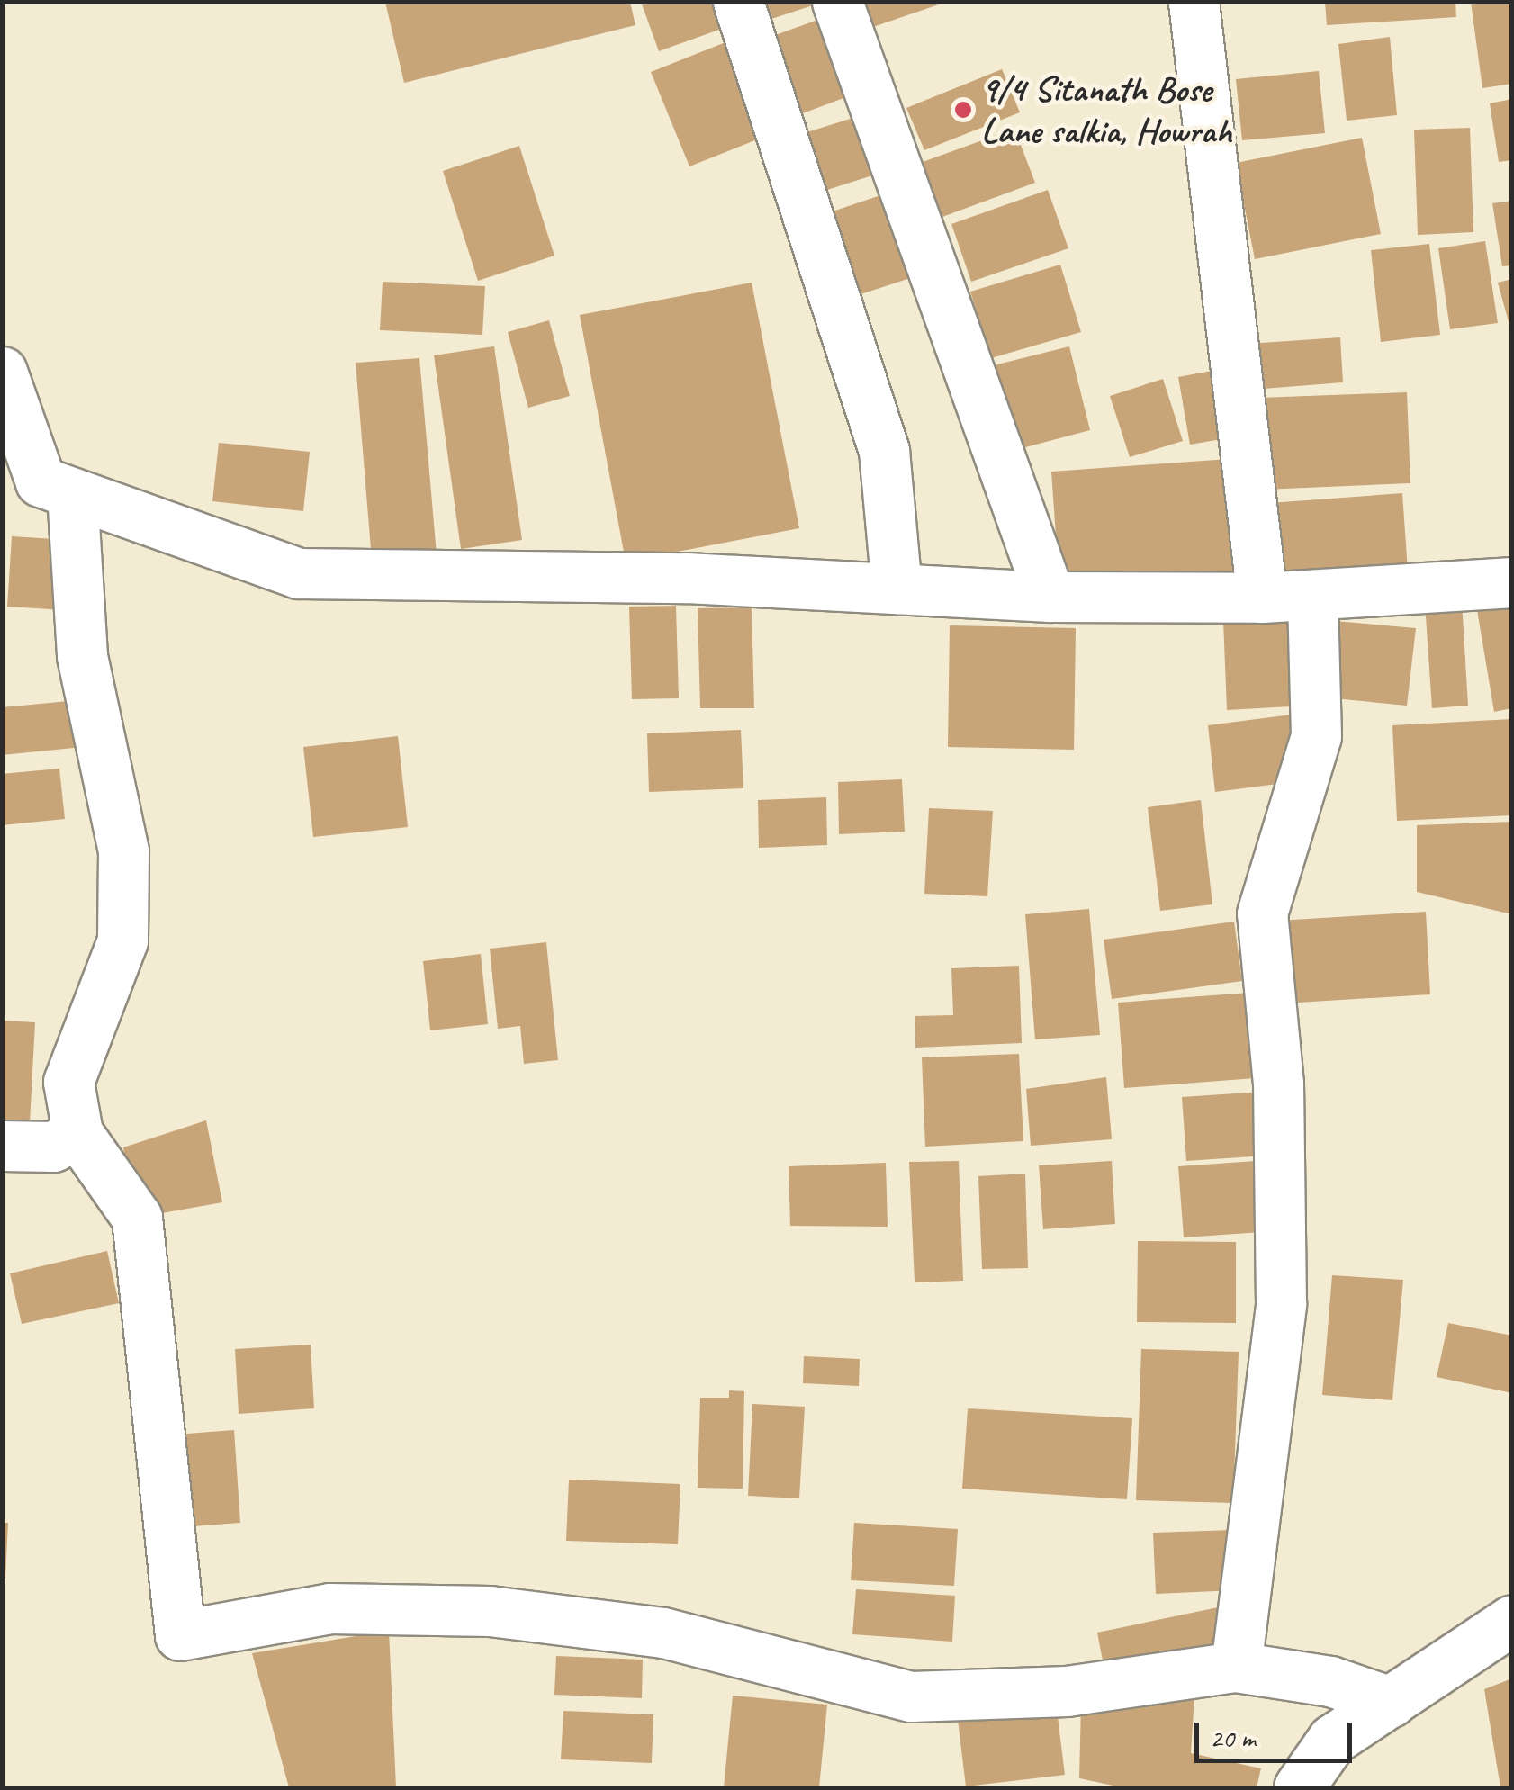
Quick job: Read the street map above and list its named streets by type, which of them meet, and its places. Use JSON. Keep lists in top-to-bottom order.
{
  "places": ["9/4 Sitanath Bose Lane salkia, Howrah"],
  "scale_bar": "20 m"
}
